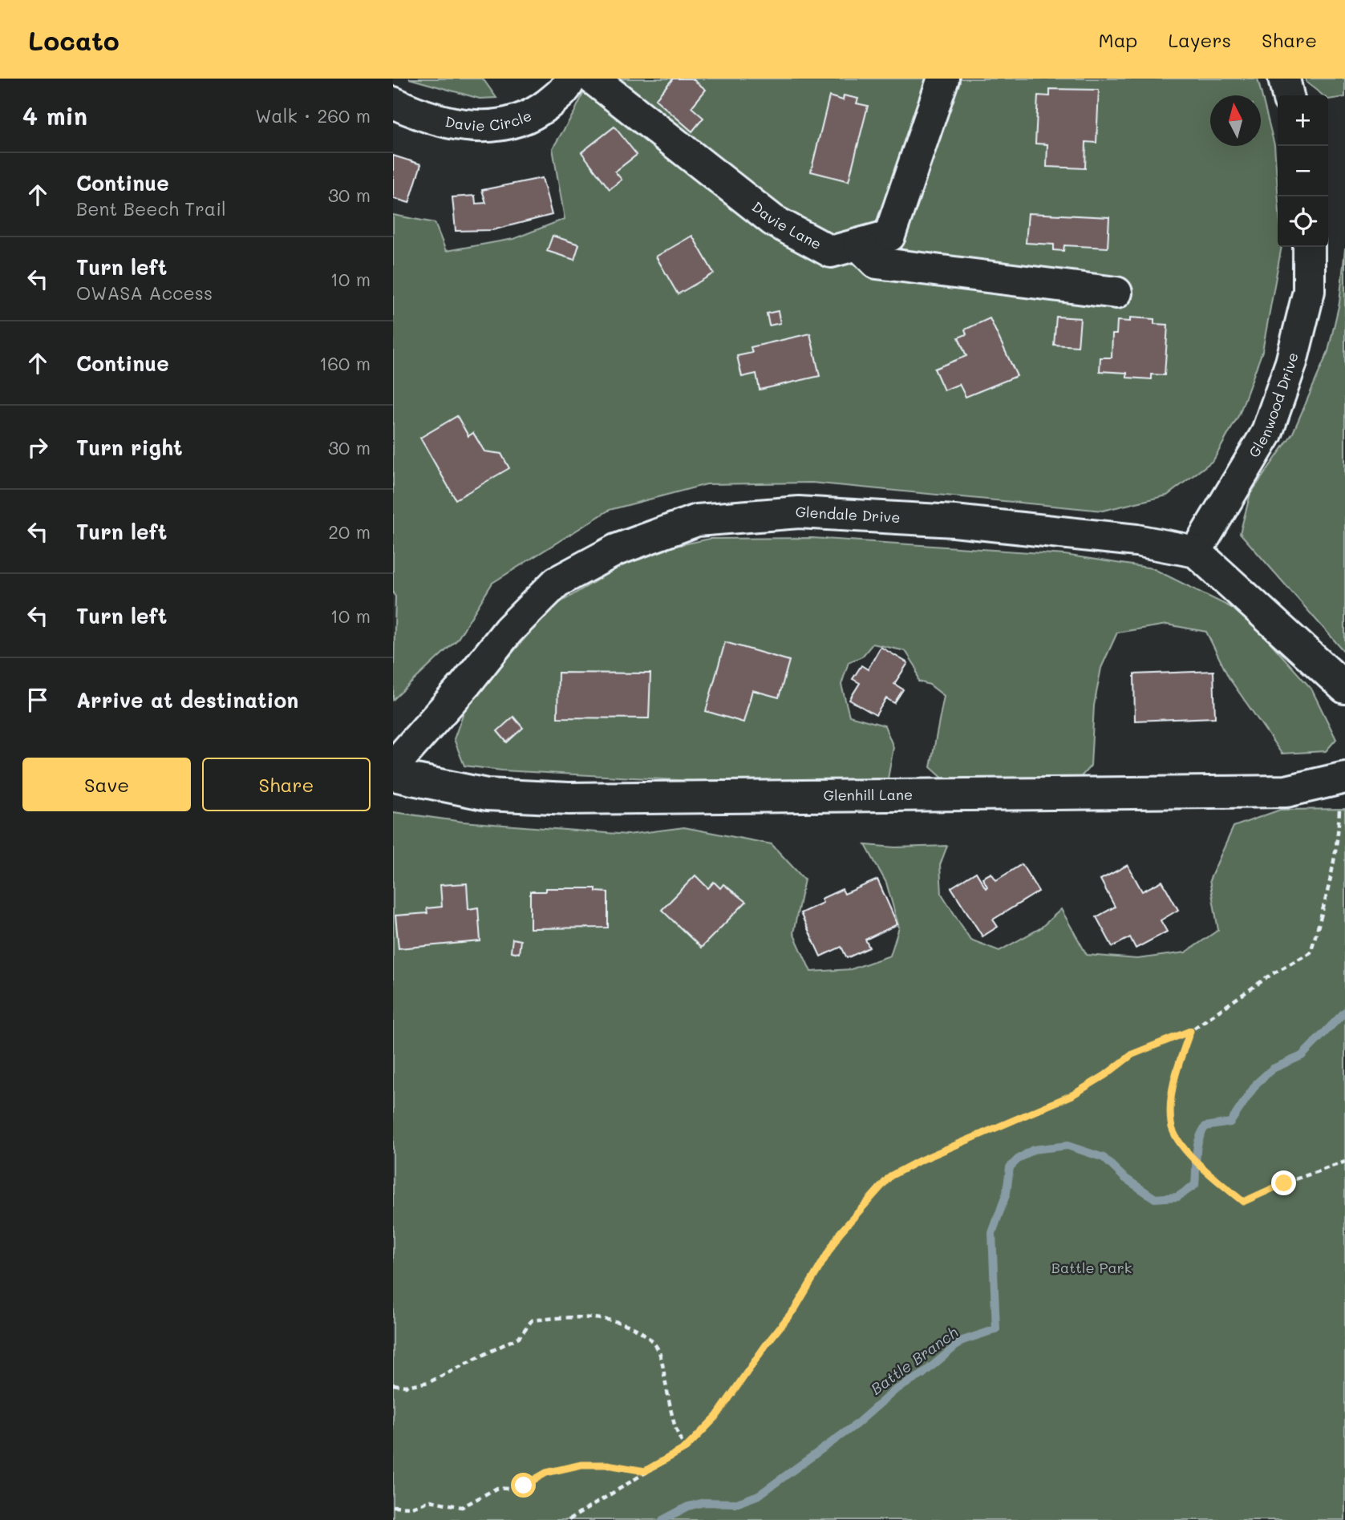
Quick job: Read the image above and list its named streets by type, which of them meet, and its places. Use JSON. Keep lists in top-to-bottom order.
{
  "streets": {
    "street": [
      "Davie Circle",
      "Davie Lane",
      "Glenwood Drive",
      "Glendale Drive",
      "Glenhill Lane"
    ]
  },
  "crossings": [
    ["Glenwood Drive", "Glendale Drive"]
  ],
  "water": ["Battle Branch"],
  "parks": ["Battle Park"],
  "north": "top",
  "page": {
    "header": "Locato",
    "nav": ["Map", "Layers", "Share"],
    "heading": ["4 min", "Walk · 260 m"],
    "map_buttons": ["+", "−"],
    "list": [
      ["Continue", "Bent Beech Trail", "30 m"],
      ["Turn left", "OWASA Access", "10 m"],
      ["Continue", "160 m"],
      ["Turn right", "30 m"],
      ["Turn left", "20 m"],
      ["Turn left", "10 m"],
      "Arrive at destination"
    ],
    "buttons": ["Save", "Share"]
  }
}
